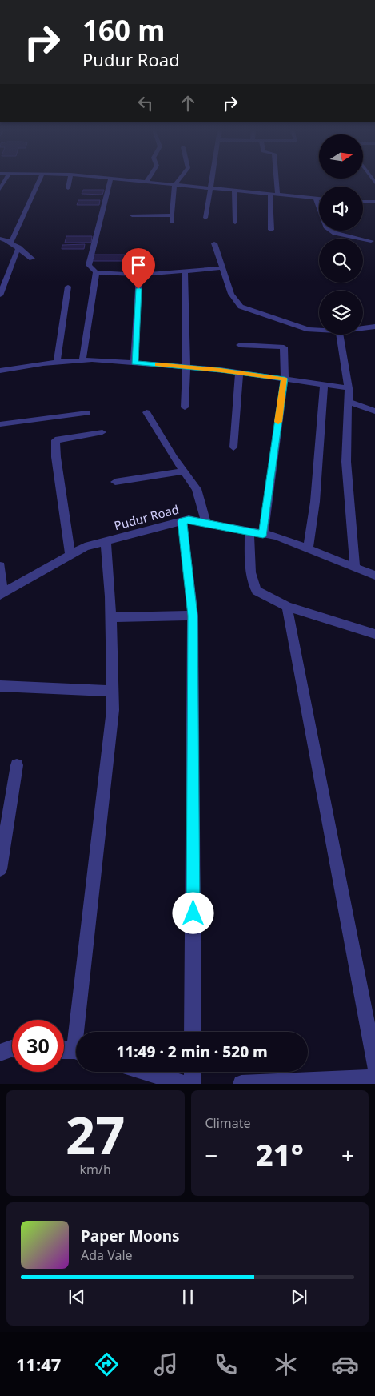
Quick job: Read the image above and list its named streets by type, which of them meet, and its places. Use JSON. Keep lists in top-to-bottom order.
{
  "streets": {
    "street": ["Pudur Road"]
  },
  "north": "right",
  "page": {
    "turn": ["160 m", "Pudur Road"],
    "limit": "30",
    "trip": "11:49 · 2 min · 520 m",
    "tile": [
      ["27", "km/h"],
      "Climate"
    ],
    "heat": ["−", "21°", "+"],
    "song": ["Paper Moons", "Ada Vale"],
    "tabs": "11:47"
  }
}
